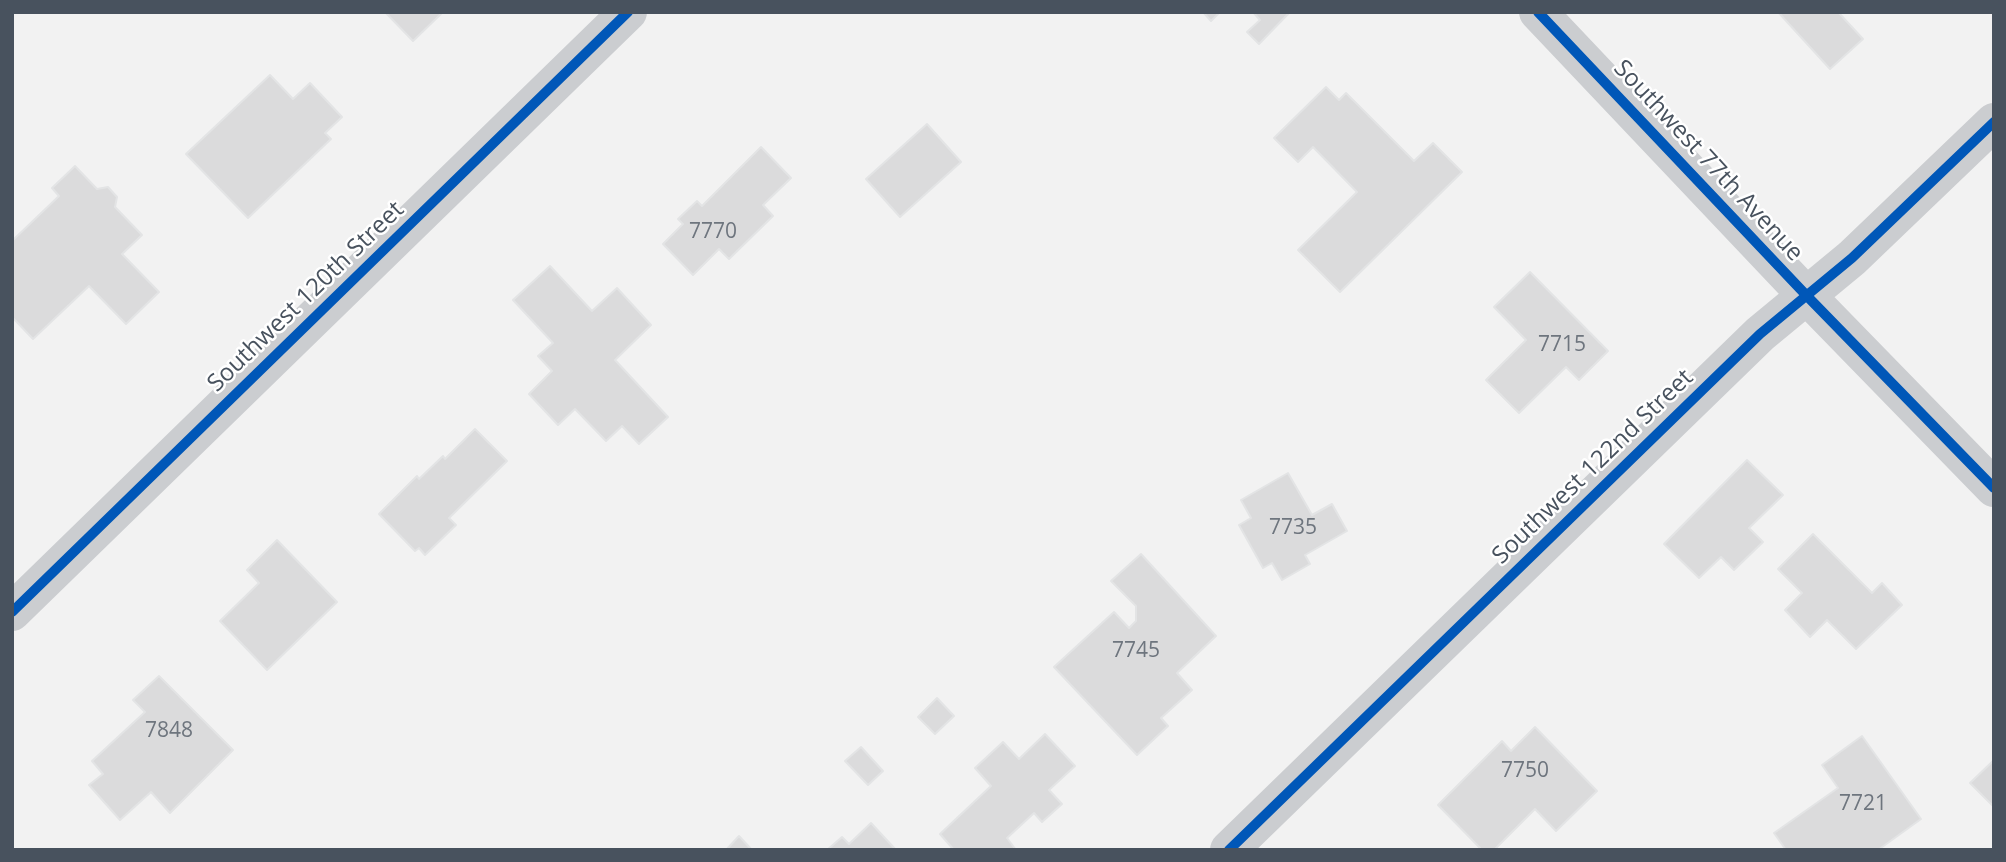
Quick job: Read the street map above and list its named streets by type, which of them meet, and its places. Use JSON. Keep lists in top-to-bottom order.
{
  "streets": {
    "street": ["Southwest 77th Avenue", "Southwest 120th Street", "Southwest 122nd Street"]
  },
  "crossings": [
    ["Southwest 77th Avenue", "Southwest 122nd Street"]
  ],
  "house_numbers": [
    "7770",
    "7715",
    "7735",
    "7745",
    "7848",
    "7750",
    "7721"
  ]
}
